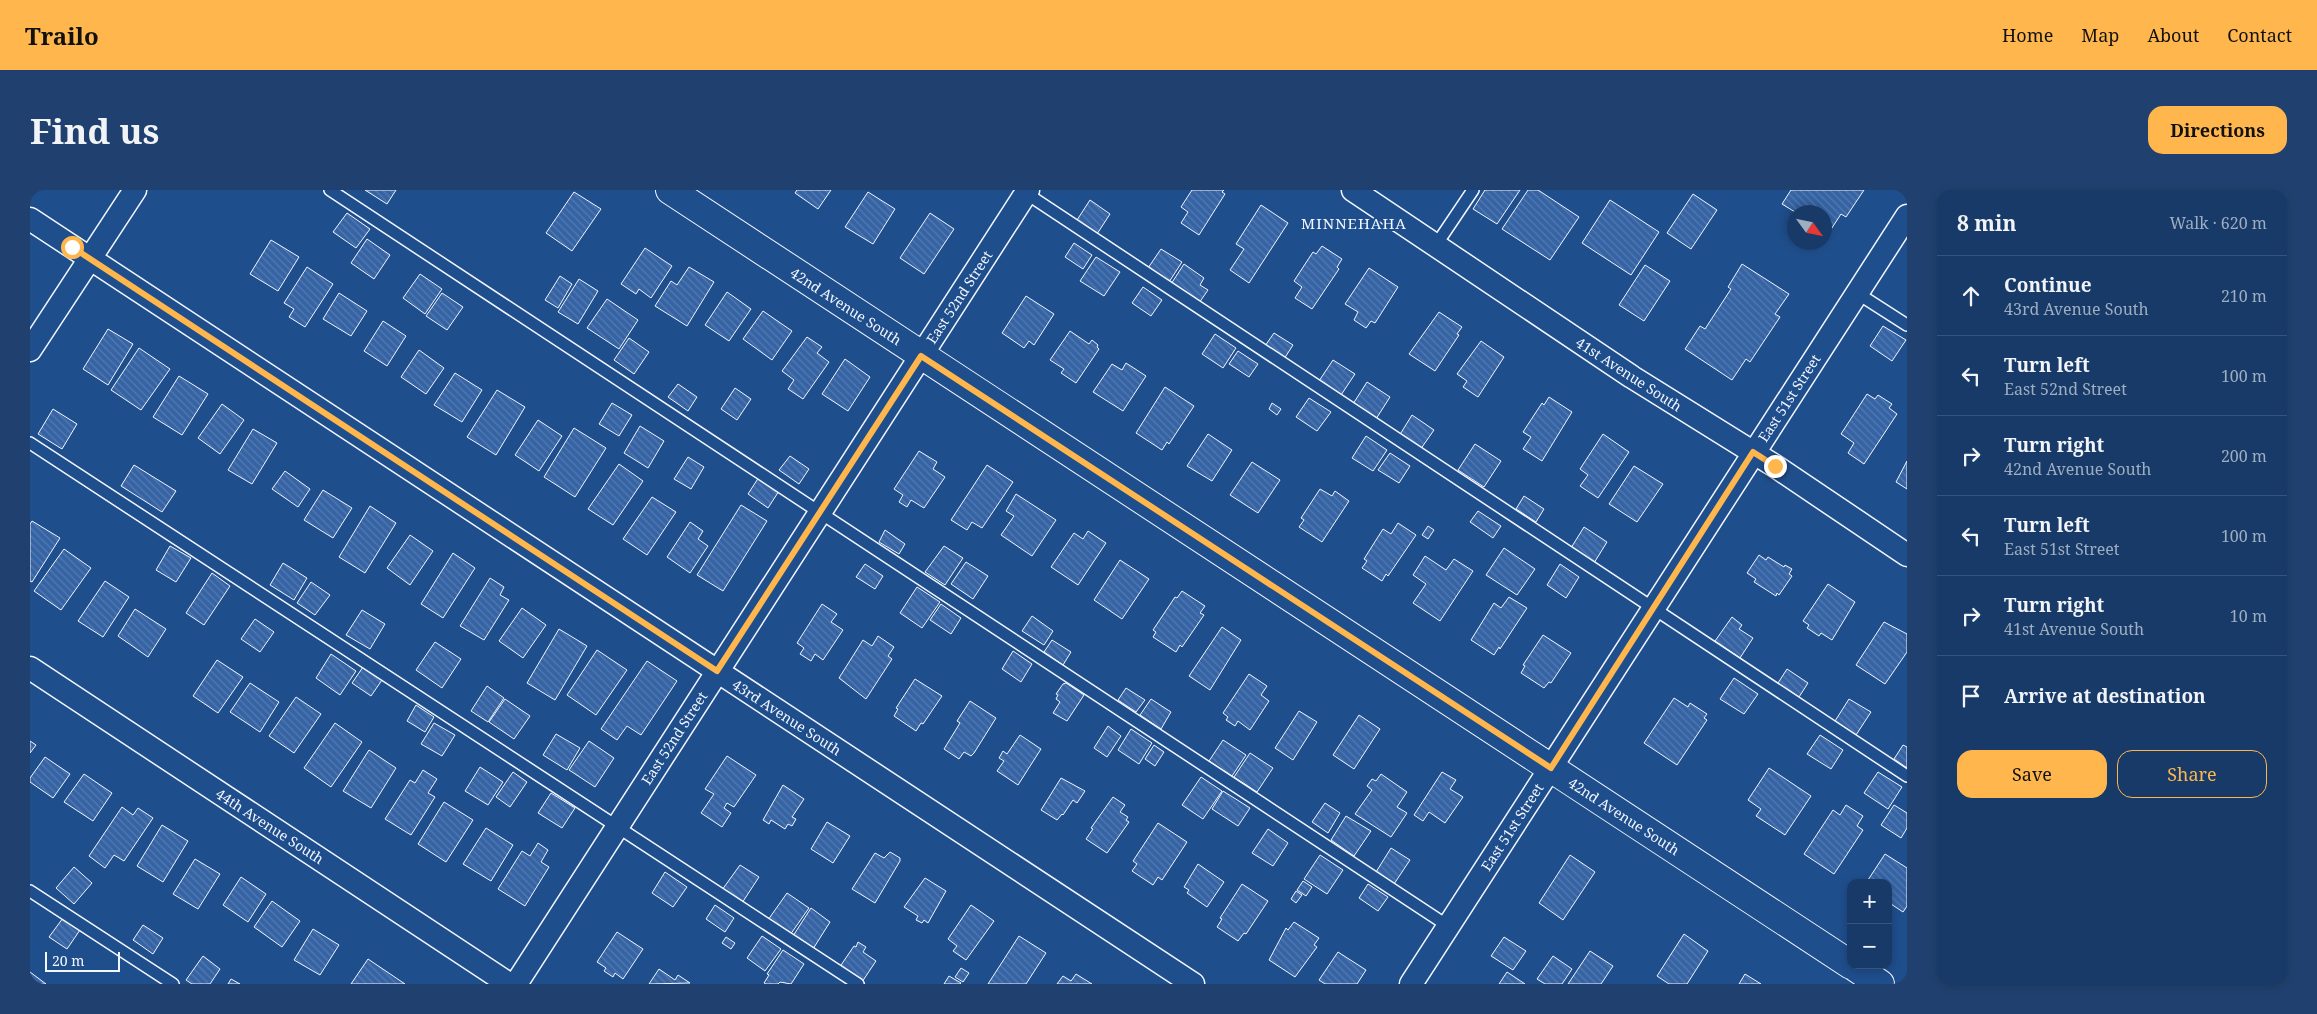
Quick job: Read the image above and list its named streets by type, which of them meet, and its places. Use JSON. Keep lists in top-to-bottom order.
{
  "streets": {
    "street": [
      "East 52nd Street",
      "42nd Avenue South",
      "41st Avenue South",
      "East 51st Street",
      "43rd Avenue South",
      "44th Avenue South"
    ]
  },
  "crossings": [
    ["East 52nd Street", "42nd Avenue South"],
    ["East 52nd Street", "43rd Avenue South"],
    ["42nd Avenue South", "East 51st Street"],
    ["41st Avenue South", "East 51st Street"]
  ],
  "districts": ["MINNEHAHA"],
  "scale_bar": "20 m",
  "north": "bottom right",
  "page": {
    "header": "Trailo",
    "nav": [
      "Home",
      "Map",
      "About",
      "Contact"
    ],
    "buttons": [
      "Directions",
      ["Save", "Share"]
    ],
    "title": "Find us",
    "heading": ["8 min", "Walk · 620 m"],
    "list": [
      ["Continue", "43rd Avenue South", "210 m"],
      ["Turn left", "East 52nd Street", "100 m"],
      ["Turn right", "42nd Avenue South", "200 m"],
      ["Turn left", "East 51st Street", "100 m"],
      ["Turn right", "41st Avenue South", "10 m"],
      "Arrive at destination"
    ],
    "map_buttons": ["+", "−"],
    "scale": "20 m"
  }
}
